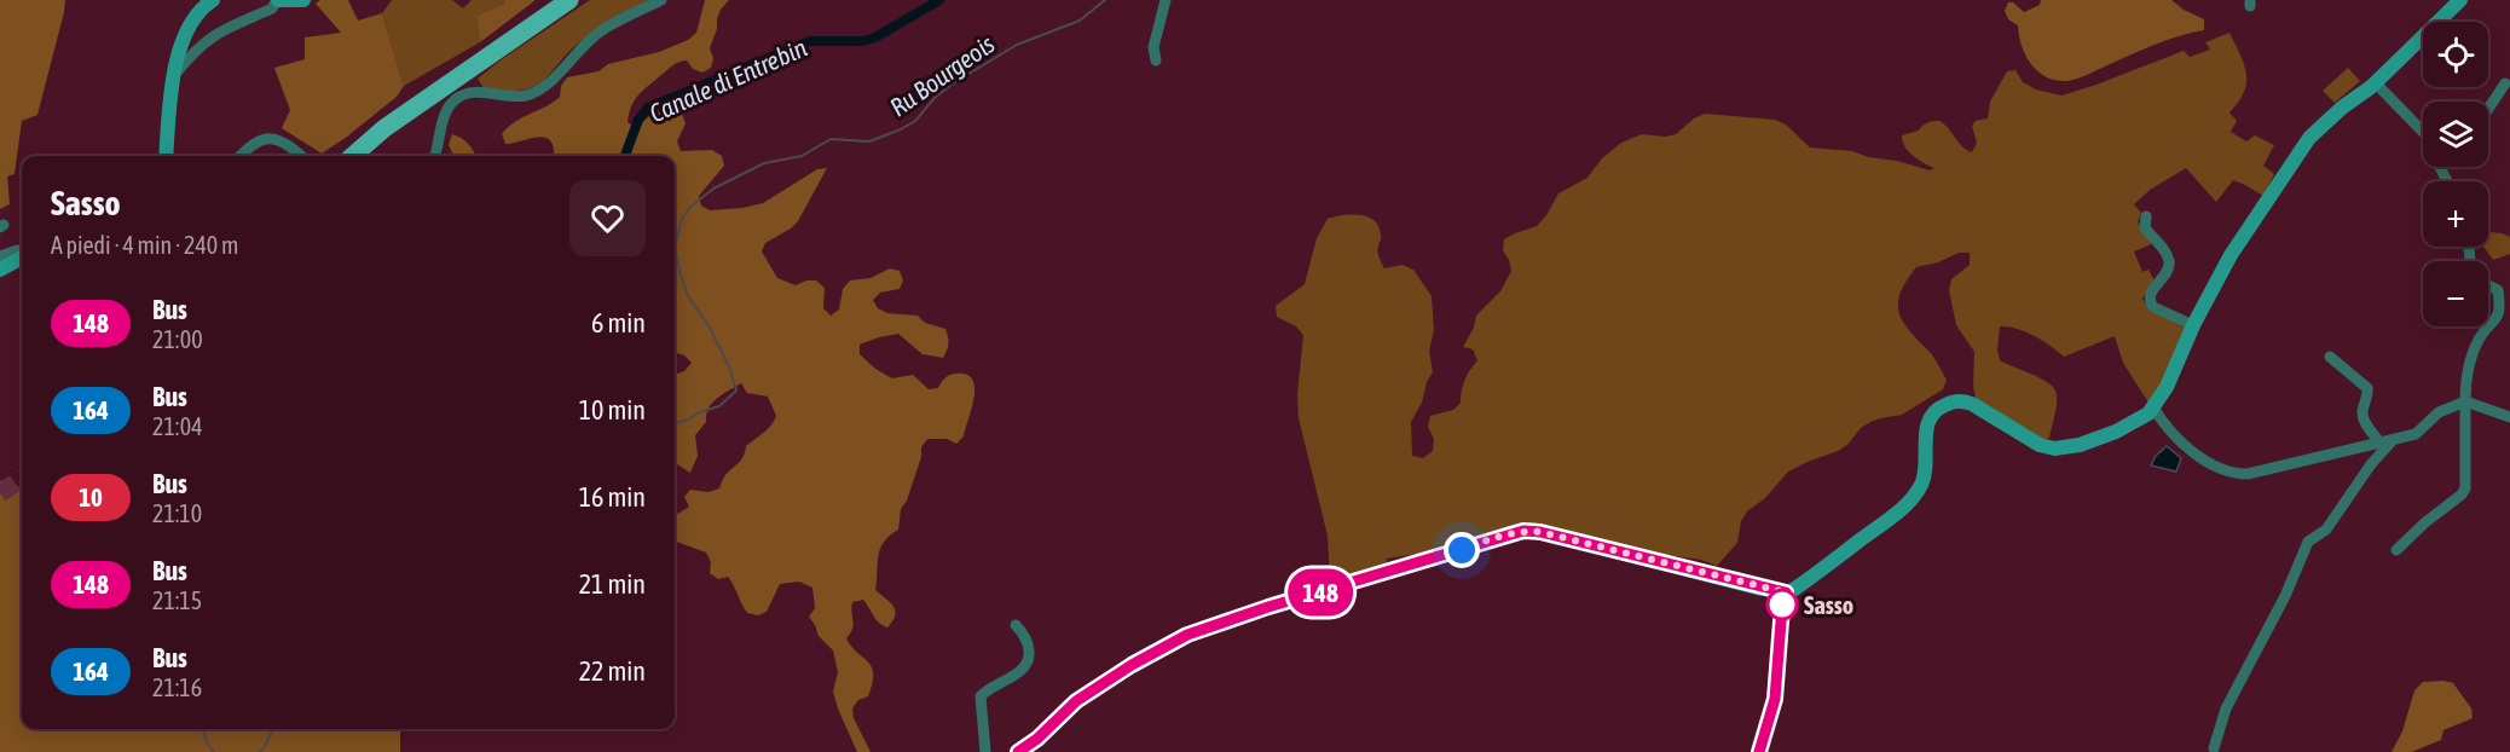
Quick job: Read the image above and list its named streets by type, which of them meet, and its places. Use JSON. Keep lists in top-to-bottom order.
{
  "water": ["Ru Bourgeois", "Canale di Entrebin"],
  "places": ["Sasso"],
  "lines": ["bus line 148"],
  "page": {
    "on_map": "148",
    "map_buttons": ["+", "−"],
    "heading": ["Sasso", "A piedi · 4 min · 240 m"],
    "list": [
      {
        "mark": "148",
        "name": "Bus",
        "note": "21:00",
        "value": "6 min"
      },
      {
        "mark": "164",
        "name": "Bus",
        "note": "21:04",
        "value": "10 min"
      },
      {
        "mark": "10",
        "name": "Bus",
        "note": "21:10",
        "value": "16 min"
      },
      {
        "mark": "148",
        "name": "Bus",
        "note": "21:15",
        "value": "21 min"
      },
      {
        "mark": "164",
        "name": "Bus",
        "note": "21:16",
        "value": "22 min"
      }
    ]
  }
}
